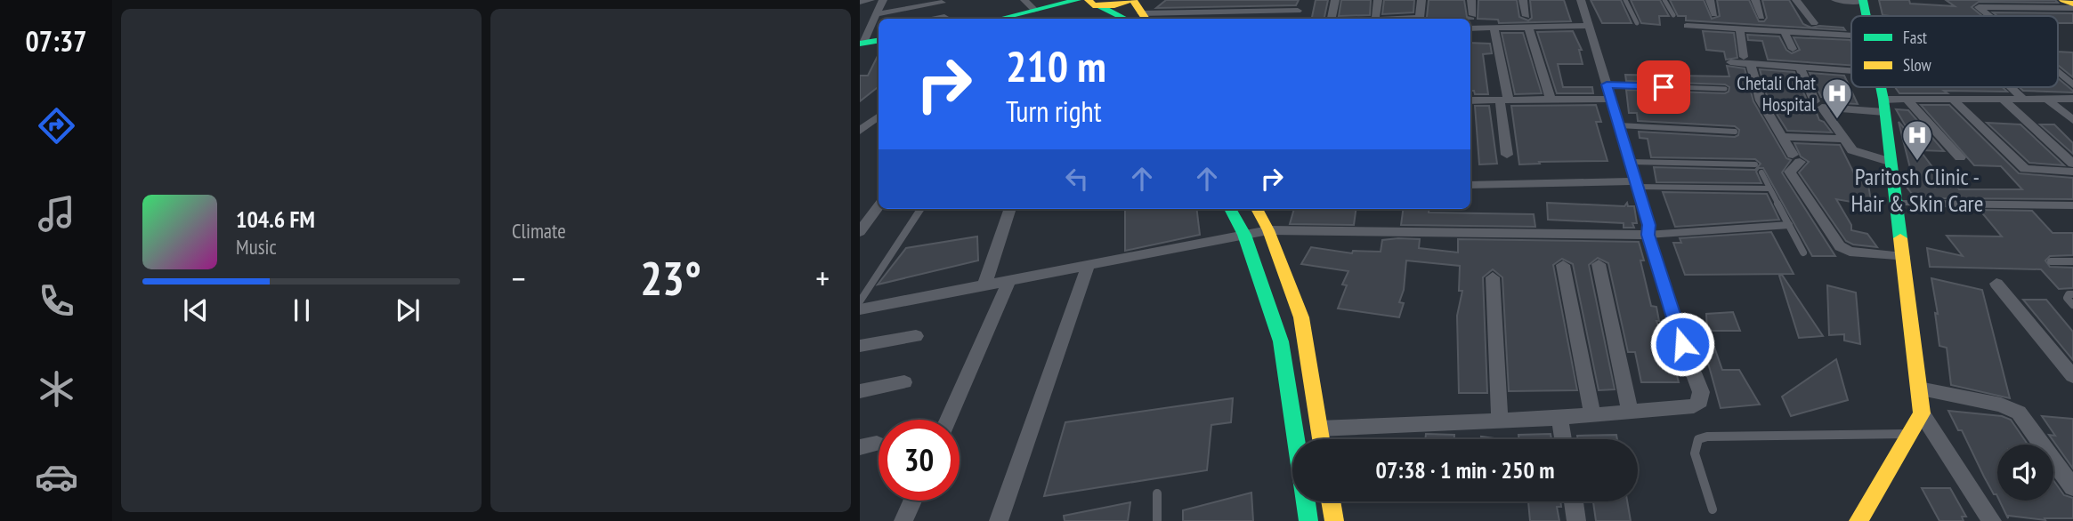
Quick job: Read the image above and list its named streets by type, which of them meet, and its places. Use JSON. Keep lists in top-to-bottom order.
{
  "places": {
    "hospital": ["Chetali Chat Hospital", "Paritosh Clinic - Hair & Skin Care"]
  },
  "legend": ["Fast", "Slow"],
  "page": {
    "tabs": "07:37",
    "tile": "Climate",
    "turn": ["210 m", "Turn right"],
    "song": ["104.6 FM", "Music"],
    "heat": ["−", "23°", "+"],
    "limit": "30",
    "trip": "07:38 · 1 min · 250 m"
  }
}
